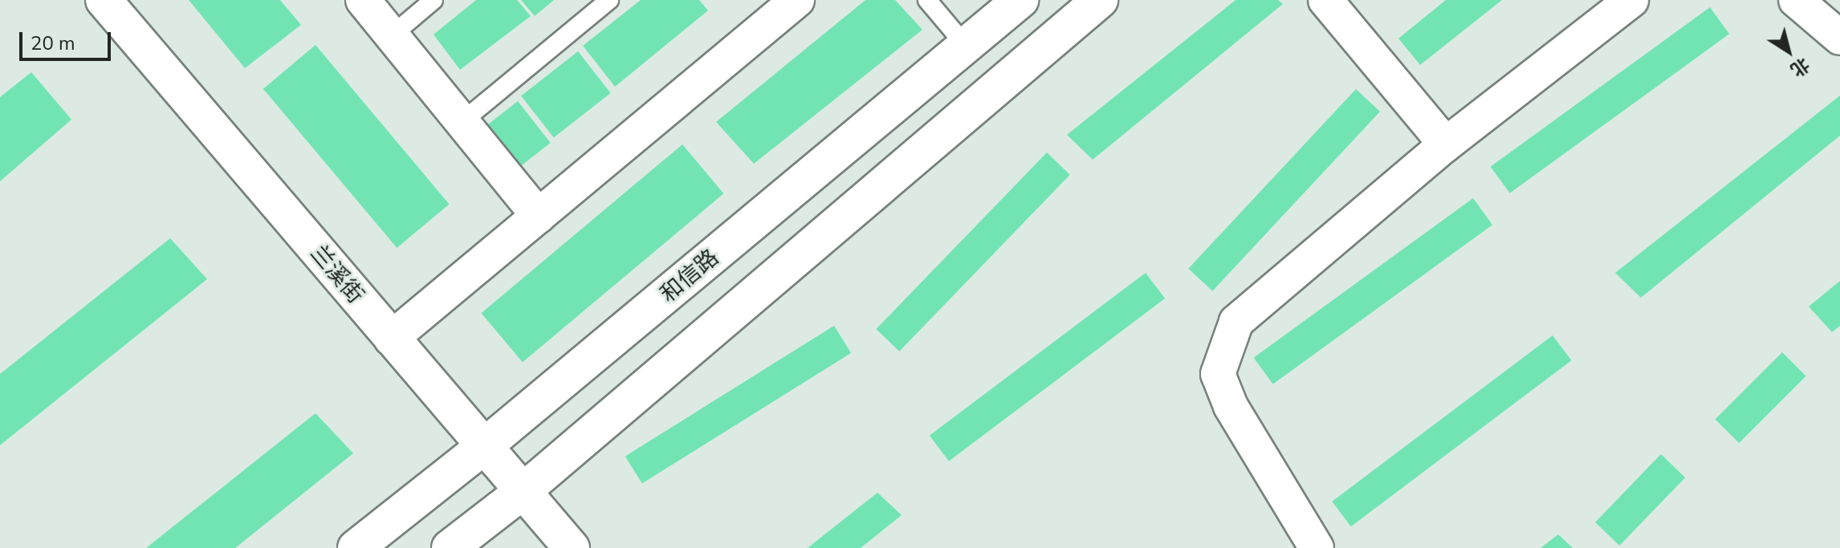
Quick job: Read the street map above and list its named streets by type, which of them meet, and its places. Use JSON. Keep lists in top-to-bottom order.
{
  "streets": {
    "street": ["兰溪街", "和信路"]
  },
  "crossings": [
    ["兰溪街", "和信路"]
  ],
  "scale_bar": "20 m",
  "north": "bottom right"
}
